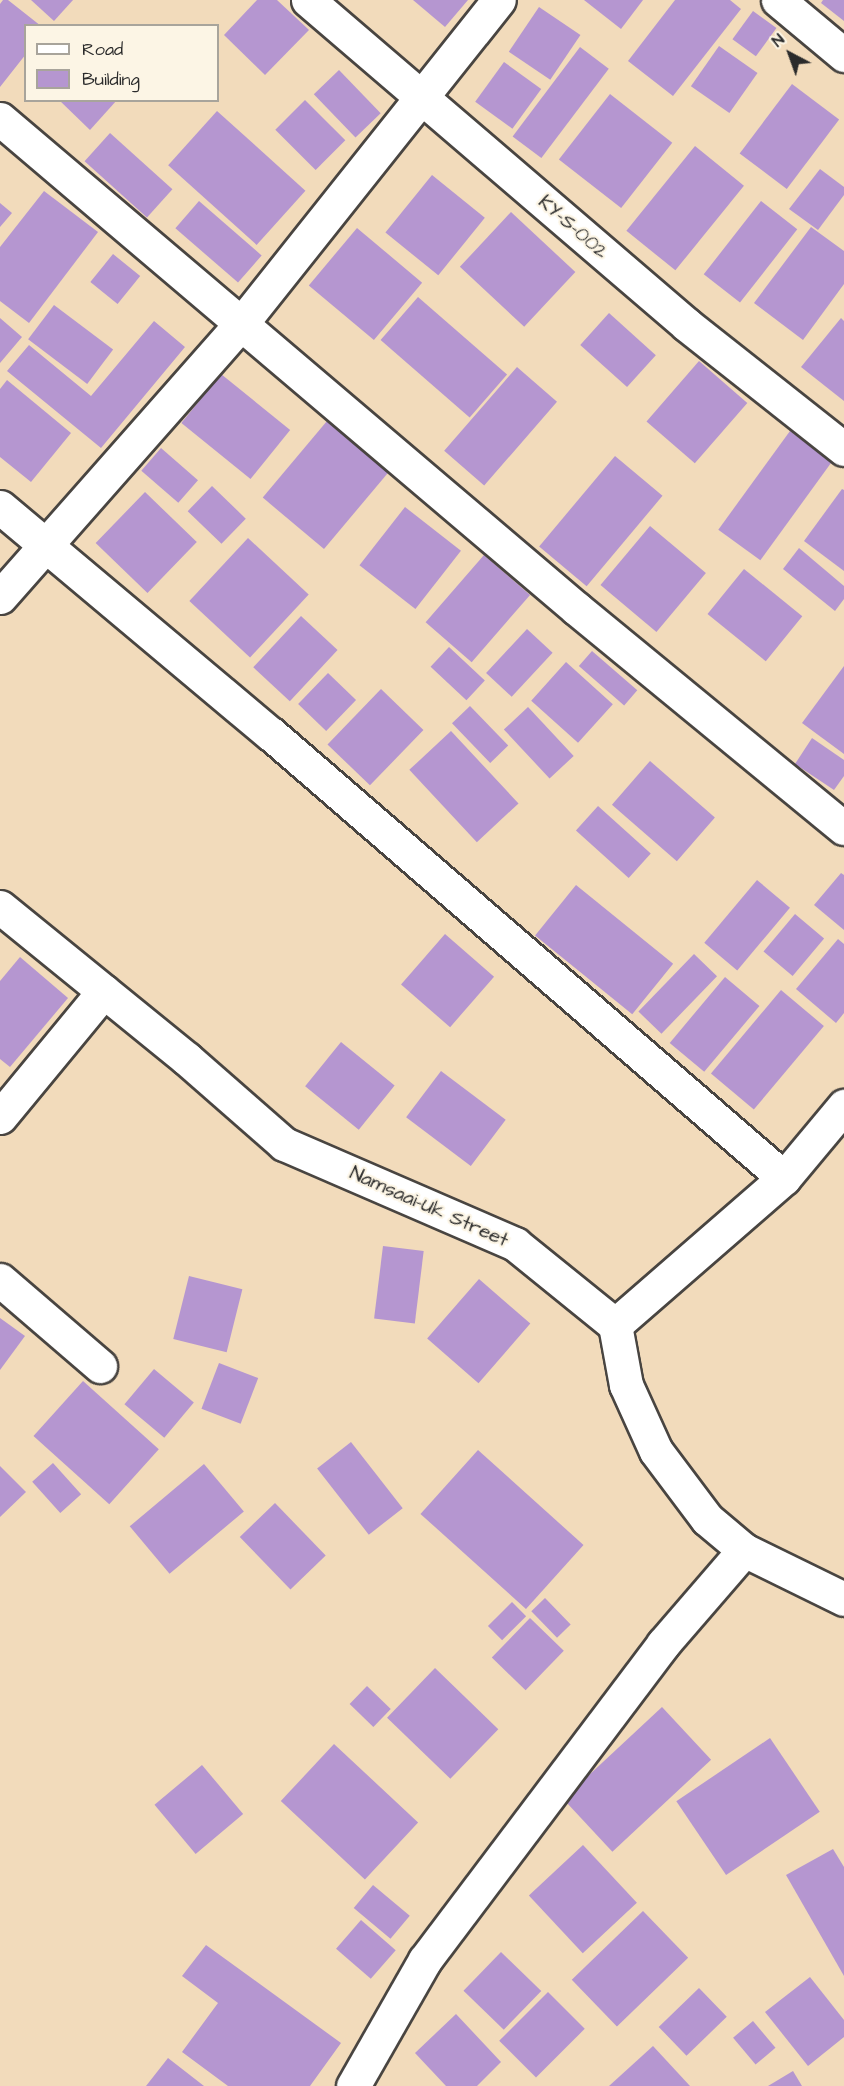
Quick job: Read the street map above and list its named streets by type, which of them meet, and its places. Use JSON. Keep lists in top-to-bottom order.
{
  "streets": {
    "street": ["KY-S-002", "Namsaai-Uk Street"]
  },
  "legend": ["Road", "Building"],
  "north": "top left"
}
